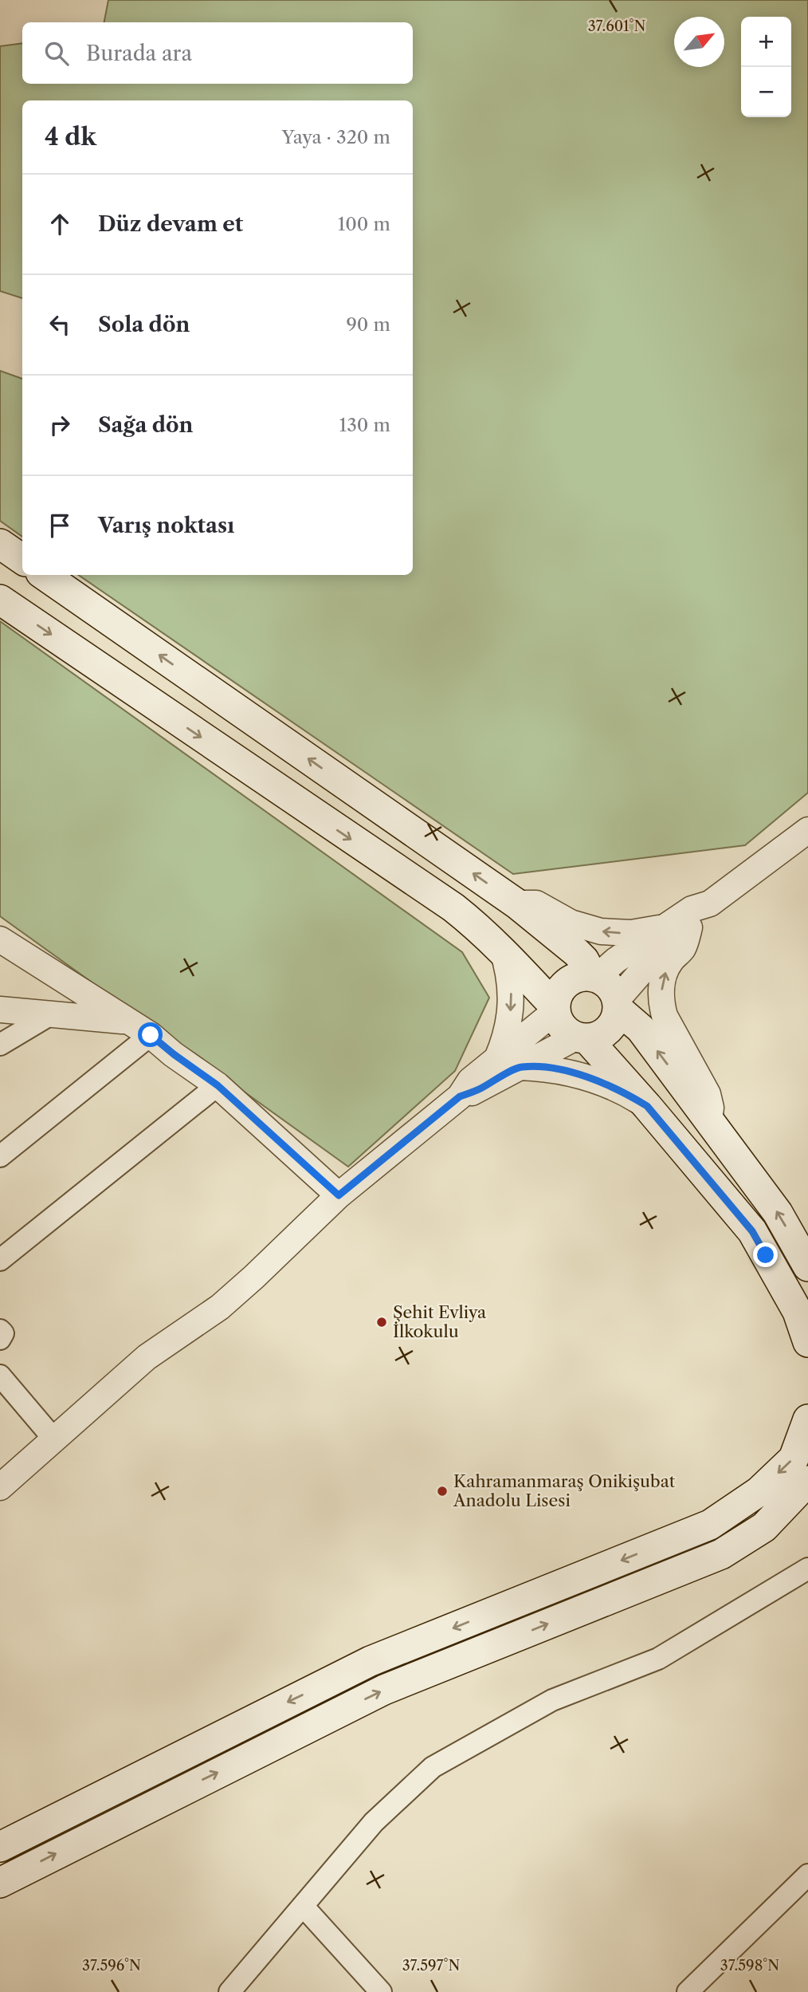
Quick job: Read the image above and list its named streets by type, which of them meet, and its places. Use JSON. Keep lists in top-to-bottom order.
{
  "places": ["Şehit Evliya İlkokulu", "Kahramanmaraş Onikişubat Anadolu Lisesi"],
  "north": "top right",
  "page": {
    "map_buttons": ["+", "−"],
    "search": "Burada ara",
    "heading": ["4 dk", "Yaya · 320 m"],
    "list": [
      ["Düz devam et", "100 m"],
      ["Sola dön", "90 m"],
      ["Sağa dön", "130 m"],
      "Varış noktası"
    ]
  },
  "coordinates": [
    "37.601°N",
    "37.596°N",
    "37.597°N",
    "37.598°N"
  ]
}
